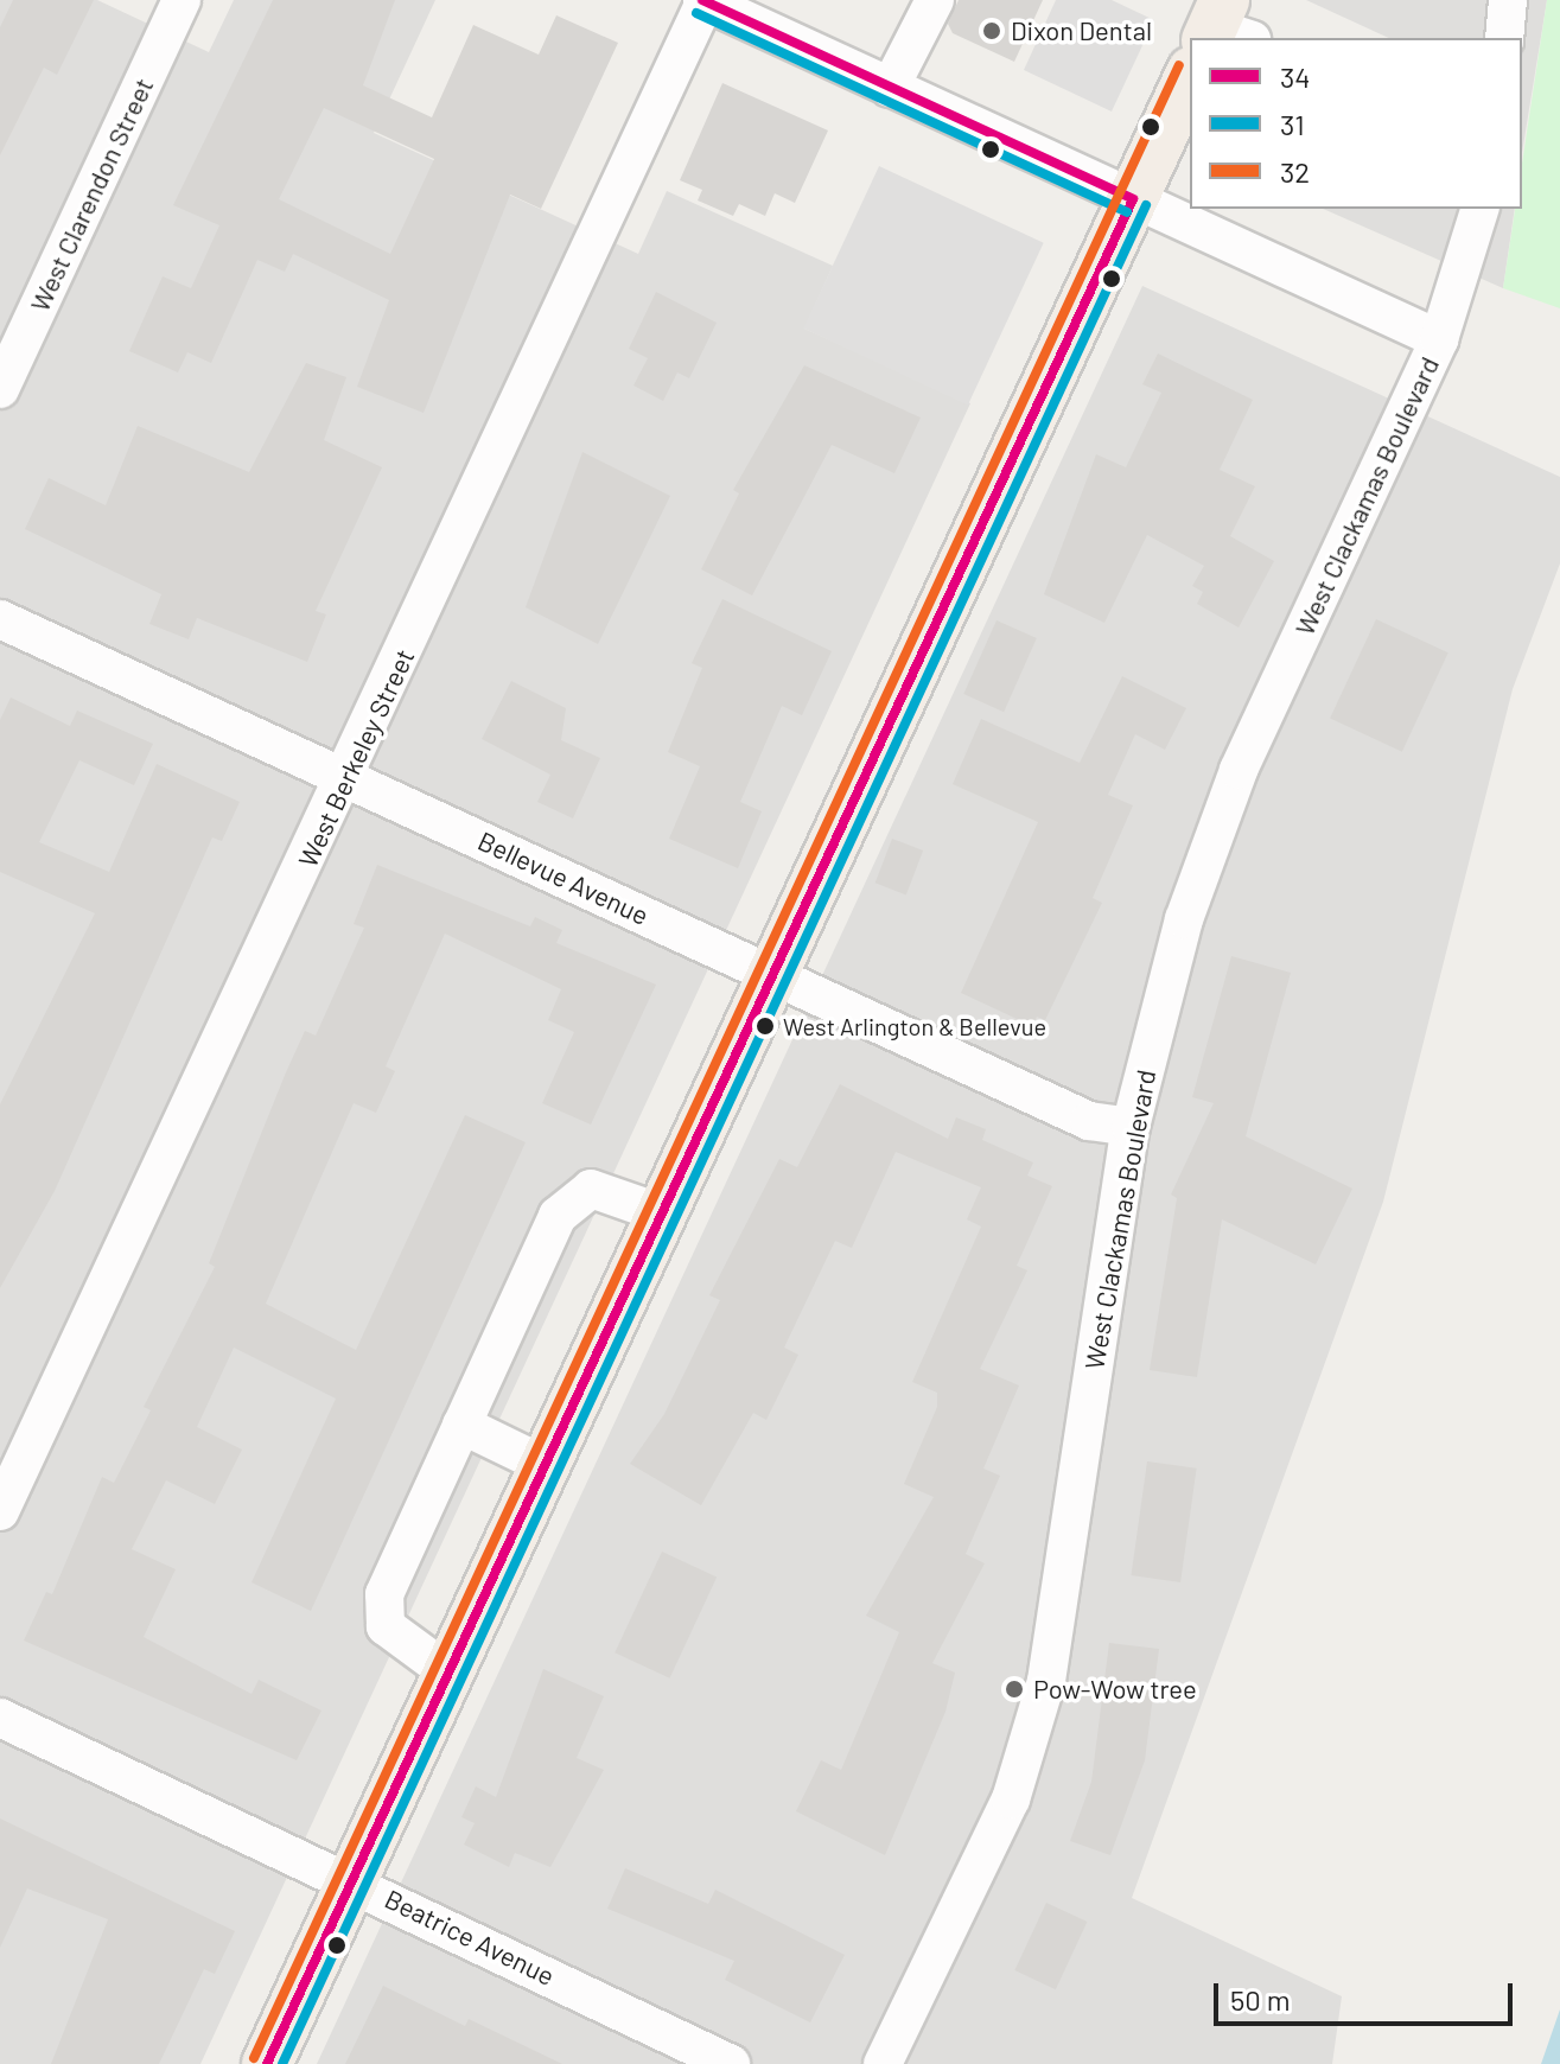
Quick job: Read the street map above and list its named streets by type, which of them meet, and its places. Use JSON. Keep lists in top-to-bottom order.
{
  "streets": {
    "street": [
      "West Clarendon Street",
      "West Clackamas Boulevard",
      "West Berkeley Street",
      "Bellevue Avenue",
      "Beatrice Avenue"
    ]
  },
  "crossings": [
    ["West Clackamas Boulevard", "Bellevue Avenue"],
    ["West Berkeley Street", "Bellevue Avenue"]
  ],
  "places": ["Dixon Dental", "West Arlington & Bellevue", "Pow-Wow tree"],
  "lines": ["transit line 34", "transit line 31", "transit line 32"],
  "legend": ["34", "31", "32"],
  "scale_bar": "50 m"
}
